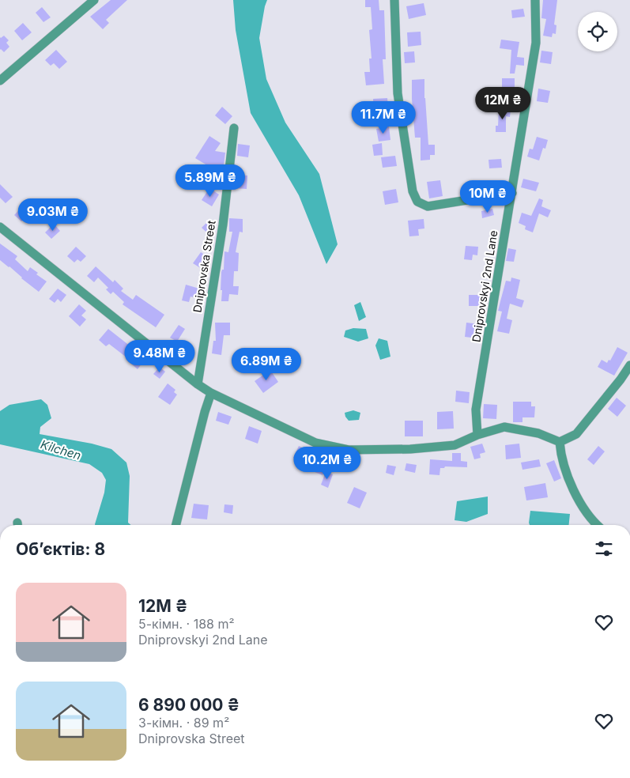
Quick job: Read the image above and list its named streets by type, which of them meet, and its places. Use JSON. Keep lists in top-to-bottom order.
{
  "streets": {
    "street": ["Dniprovska Street", "Dniprovskyi 2nd Lane"]
  },
  "water": ["Kilchen"],
  "page": {
    "price": [
      "12M ₴",
      "11.7M ₴",
      "5.89M ₴",
      "10M ₴",
      "9.03M ₴",
      "9.48M ₴",
      "6.89M ₴",
      "10.2M ₴"
    ],
    "heading": "Об’єктів: 8",
    "list": [
      {
        "name": "12M ₴",
        "note": "5-кімн. · 188 m² · Dniprovskyi 2nd Lane"
      },
      {
        "name": "6 890 000 ₴",
        "note": "3-кімн. · 89 m² · Dniprovska Street"
      }
    ]
  }
}
